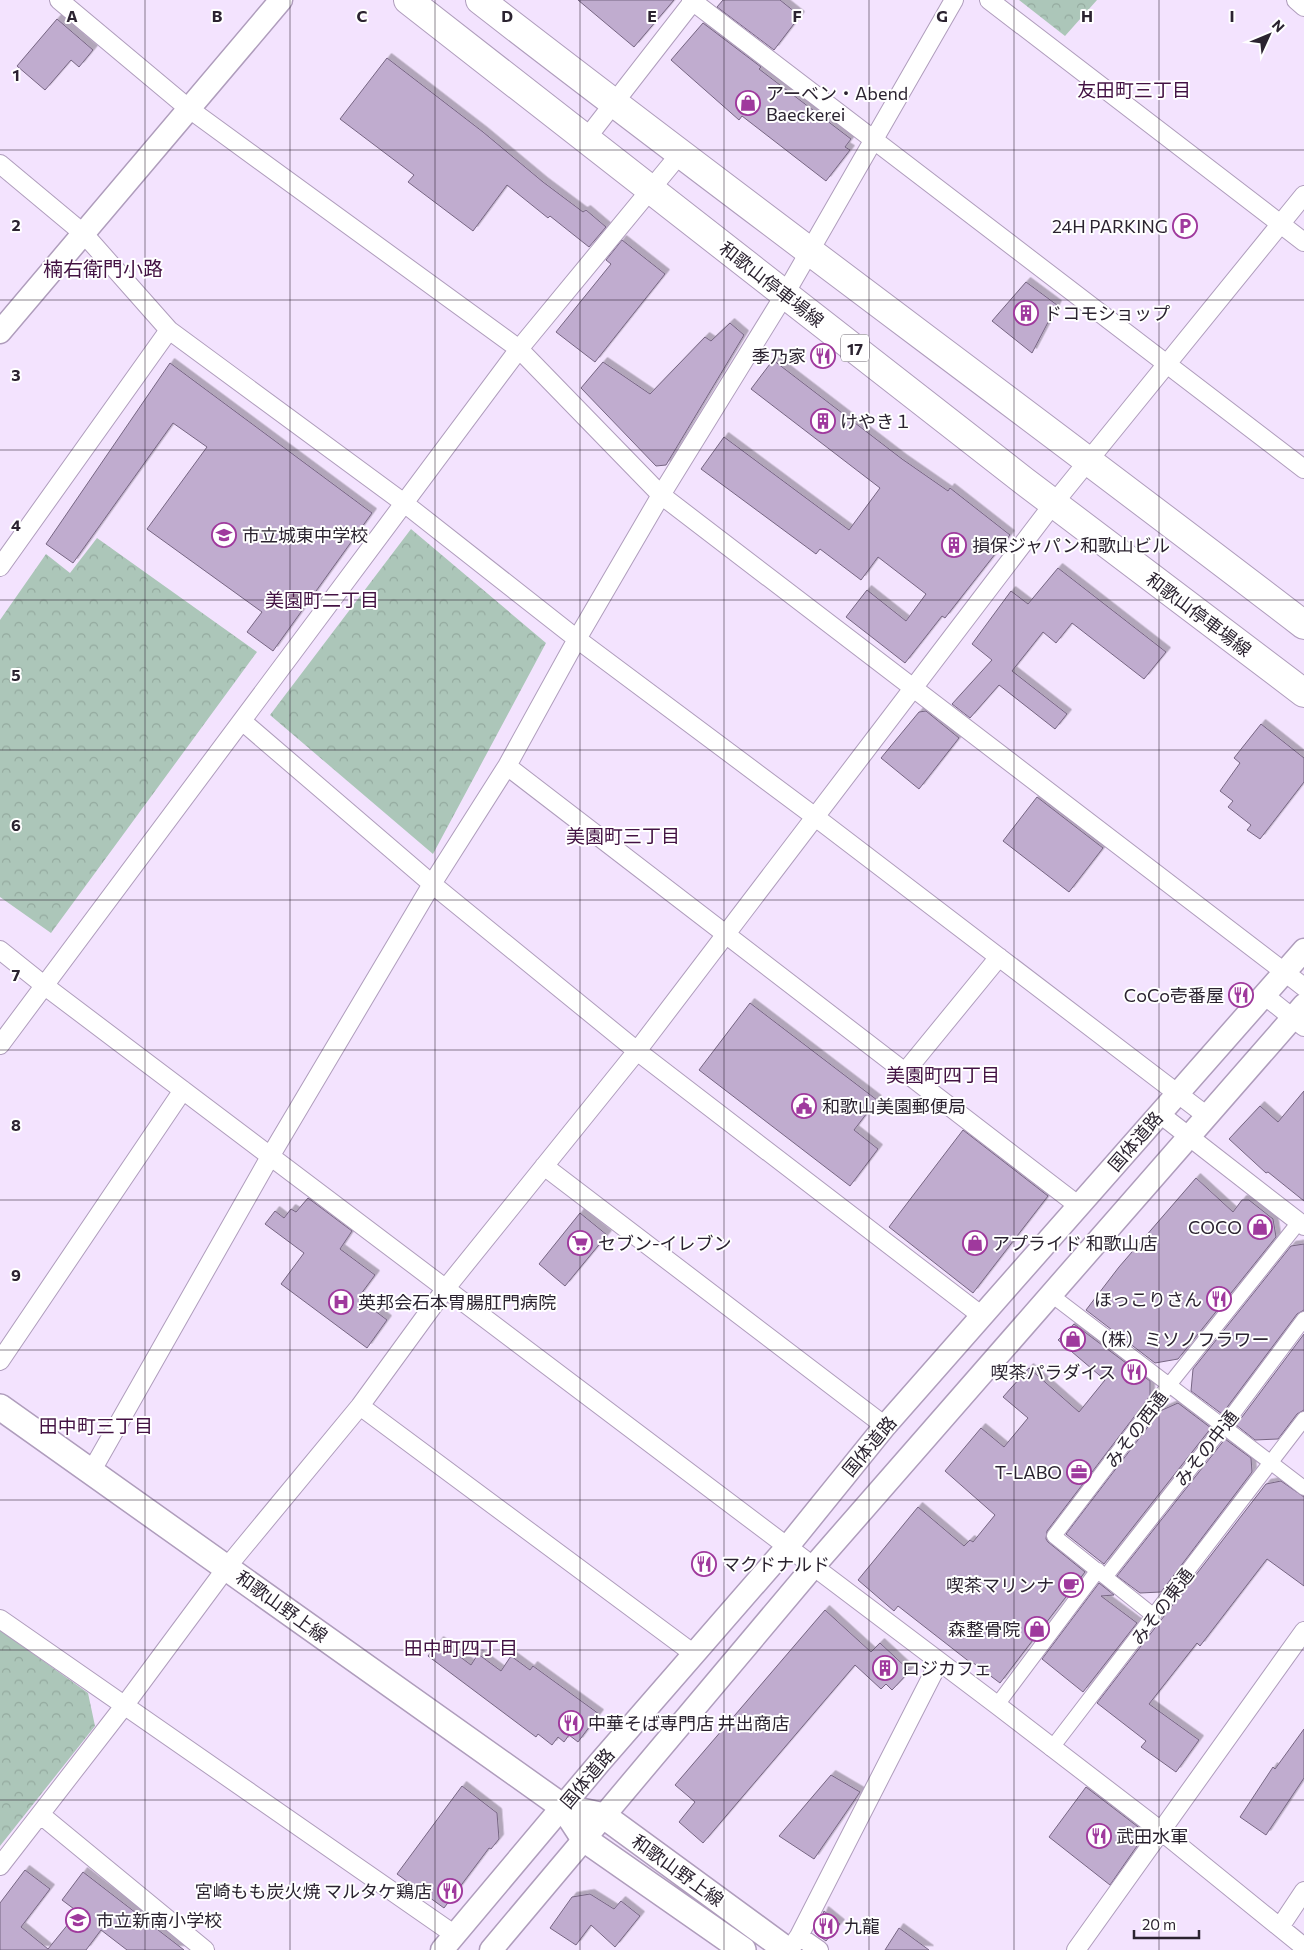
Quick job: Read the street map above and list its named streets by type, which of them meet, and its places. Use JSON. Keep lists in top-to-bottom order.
{
  "streets": {
    "main road": ["和歌山停車場線", "17", "和歌山野上線"],
    "street": [
      "国体道路",
      "みその西通",
      "みその中通",
      "みその東通"
    ]
  },
  "crossings": [
    ["国体道路", "和歌山野上線"],
    ["みその西通", "みその中通"],
    ["みその西通", "みその東通"]
  ],
  "districts": [
    "友田町三丁目",
    "楠右衛門小路",
    "美園町二丁目",
    "美園町三丁目",
    "美園町四丁目",
    "田中町三丁目",
    "田中町四丁目"
  ],
  "places": {
    "shop": [
      "アーベン・Abend Baeckerei",
      "COCO",
      "アプライド 和歌山店",
      "（株）ミソノフラワー",
      "森整骨院"
    ],
    "parking": ["24H PARKING"],
    "building": [
      "ドコモショップ",
      "けやき１",
      "損保ジャパン和歌山ビル",
      "ロジカフェ"
    ],
    "restaurant": [
      "季乃家",
      "CoCo壱番屋",
      "ほっこりさん",
      "喫茶パラダイス",
      "マクドナルド",
      "中華そば専門店 井出商店",
      "武田水軍",
      "宮崎もも炭火焼 マルタケ鶏店",
      "九龍"
    ],
    "school or university": ["市立城東中学校", "市立新南小学校"],
    "public building": ["和歌山美園郵便局"],
    "supermarket": ["セブン-イレブン"],
    "hospital": ["英邦会石本胃腸肛門病院"],
    "office": ["T-LABO"],
    "cafe": ["喫茶マリンナ"]
  },
  "scale_bar": "20 m",
  "north": "top right",
  "grid": {
    "columns": [
      "A",
      "B",
      "C",
      "D",
      "E",
      "F",
      "G",
      "H",
      "I"
    ],
    "rows": [
      "1",
      "2",
      "3",
      "4",
      "5",
      "6",
      "7",
      "8",
      "9"
    ]
  }
}
